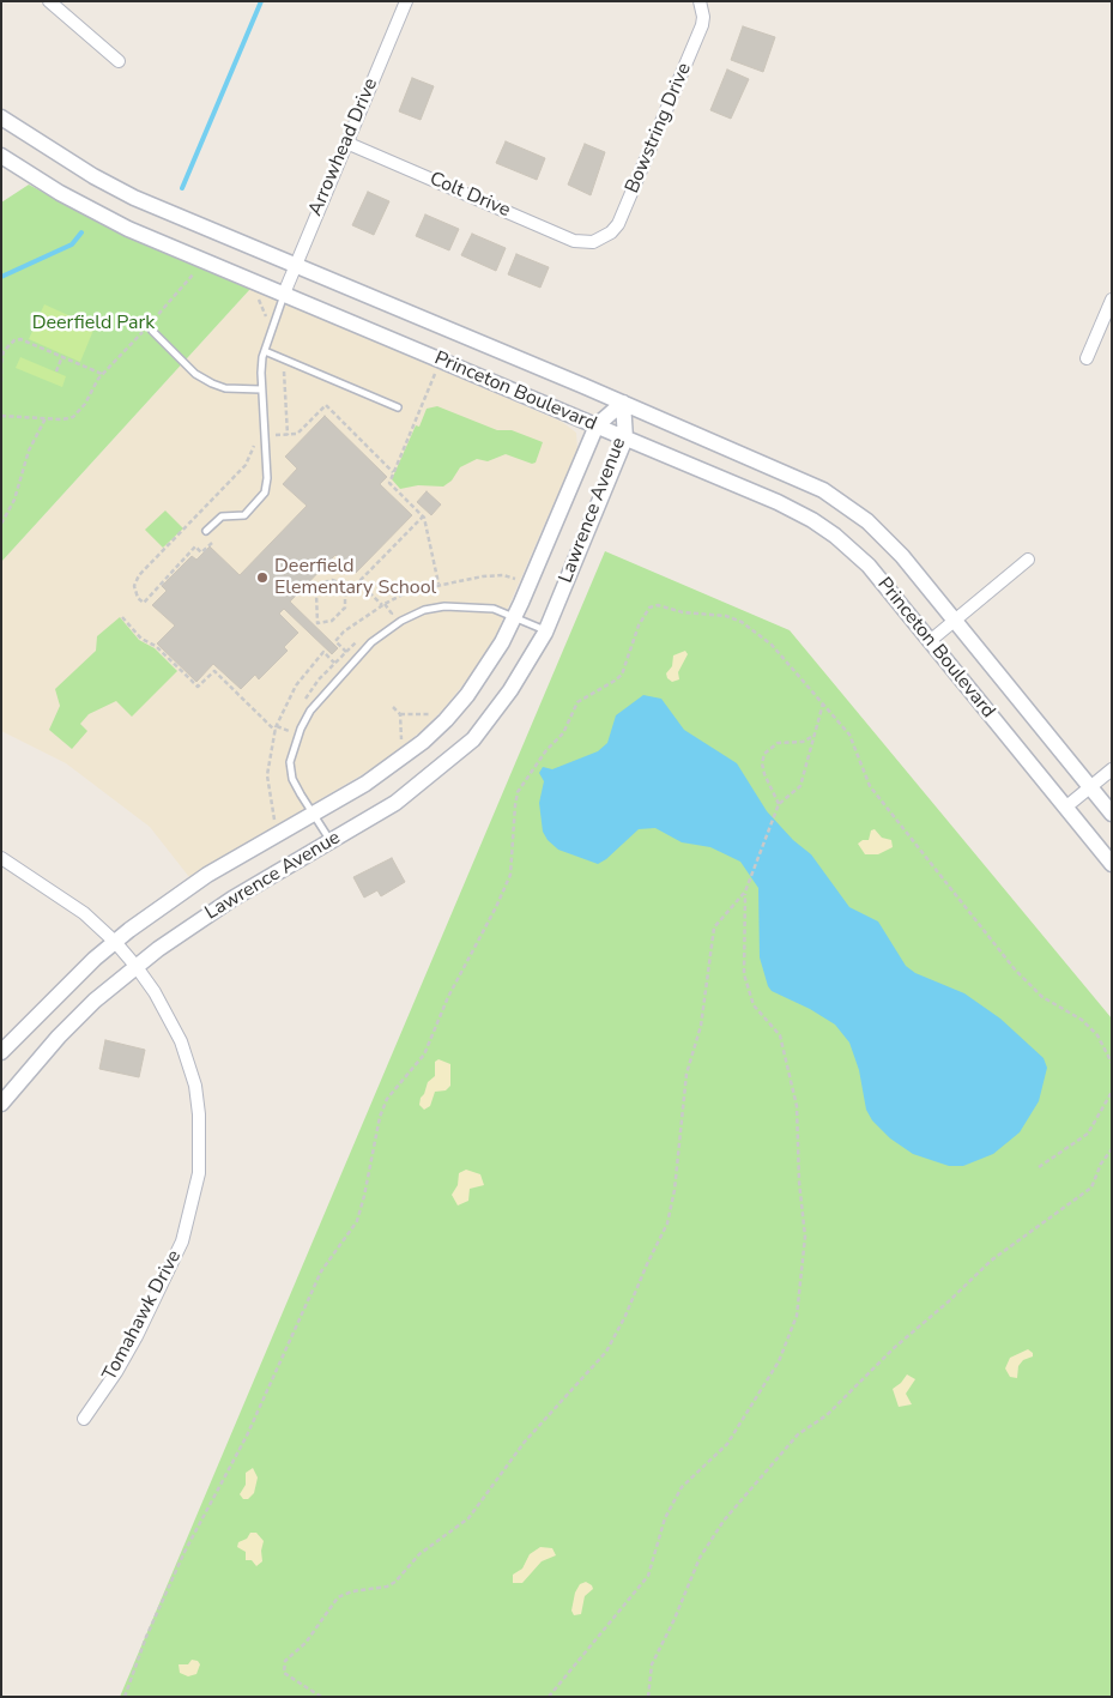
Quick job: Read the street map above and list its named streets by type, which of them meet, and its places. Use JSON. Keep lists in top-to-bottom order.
{
  "streets": {
    "street": [
      "Bowstring Drive",
      "Arrowhead Drive",
      "Colt Drive",
      "Princeton Boulevard",
      "Lawrence Avenue",
      "Tomahawk Drive"
    ]
  },
  "crossings": [
    ["Bowstring Drive", "Colt Drive"],
    ["Arrowhead Drive", "Colt Drive"],
    ["Arrowhead Drive", "Princeton Boulevard"],
    ["Princeton Boulevard", "Lawrence Avenue"],
    ["Lawrence Avenue", "Tomahawk Drive"]
  ],
  "parks": ["Deerfield Park"],
  "places": ["Deerfield Elementary School"]
}
